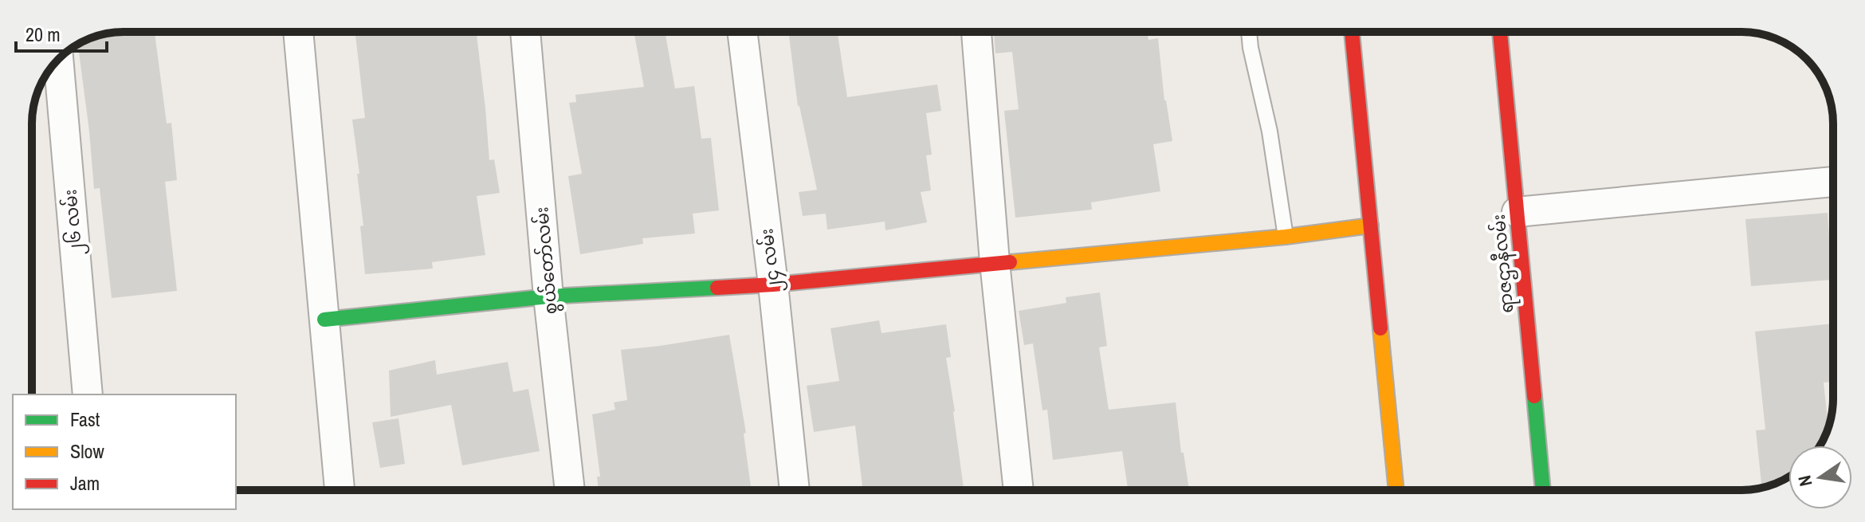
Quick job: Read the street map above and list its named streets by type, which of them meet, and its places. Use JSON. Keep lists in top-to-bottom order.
{
  "streets": {
    "street": [
      "၂၆ လမ်း",
      "စွယ်တော်လမ်း",
      "၂၄ လမ်း",
      "ရာဇဌာနီလမ်း"
    ]
  },
  "legend": ["Fast", "Slow", "Jam"],
  "scale_bar": "20 m",
  "north": "left"
}
